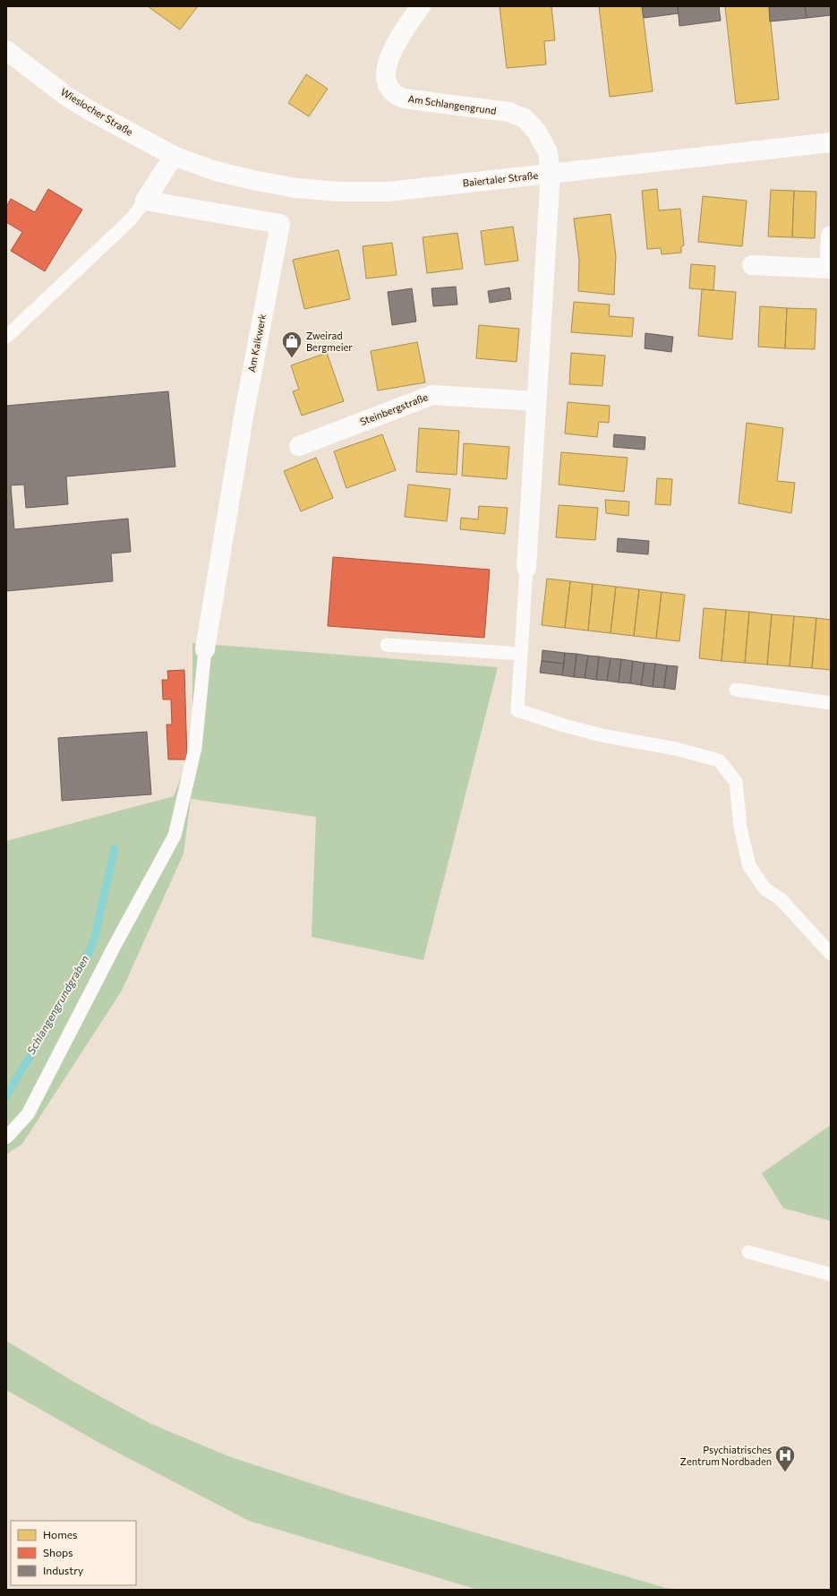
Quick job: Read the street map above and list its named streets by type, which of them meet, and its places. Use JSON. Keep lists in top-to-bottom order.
{
  "streets": {
    "street": [
      "Am Schlangengrund",
      "Wieslocher Straße",
      "Baiertaler Straße",
      "Am Kalkwerk",
      "Steinbergstraße"
    ]
  },
  "crossings": [
    ["Am Schlangengrund", "Baiertaler Straße"],
    ["Wieslocher Straße", "Baiertaler Straße"]
  ],
  "water": ["Schlangengrundgraben"],
  "places": {
    "shop": ["Zweirad Bergmeier"],
    "hospital": ["Psychiatrisches Zentrum Nordbaden"]
  },
  "legend": ["Homes", "Shops", "Industry"]
}
